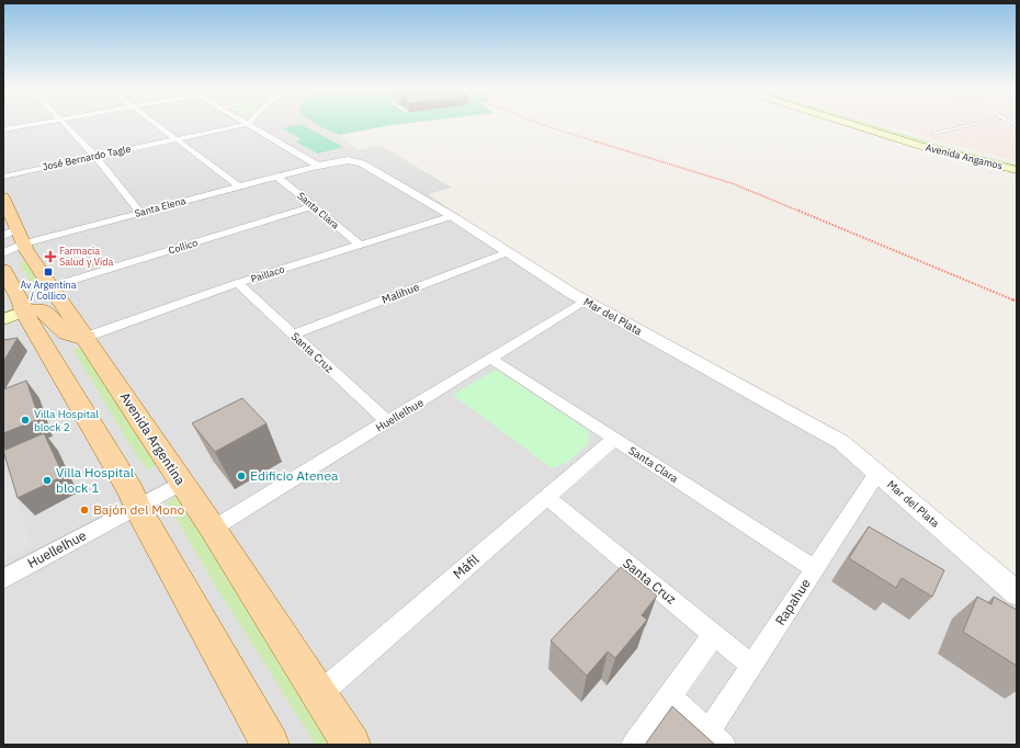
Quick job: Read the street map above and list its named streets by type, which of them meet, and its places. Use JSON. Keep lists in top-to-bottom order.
{
  "streets": {
    "main road": ["Avenida Angamos", "Avenida Argentina"],
    "street": [
      "José Bernardo Tagle",
      "Santa Elena",
      "Santa Clara",
      "Collico",
      "Paillaco",
      "Malihue",
      "Mar del Plata",
      "Santa Cruz",
      "Huellelhue",
      "Máfil",
      "Rapahue"
    ]
  },
  "crossings": [
    ["Santa Elena", "Santa Clara"],
    ["Santa Elena", "Mar del Plata"],
    ["Santa Elena", "Avenida Argentina"],
    ["Santa Clara", "Collico"],
    ["Santa Clara", "Paillaco"],
    ["Santa Clara", "Huellelhue"],
    ["Santa Clara", "Máfil"],
    ["Santa Clara", "Rapahue"],
    ["Collico", "Avenida Argentina"],
    ["Paillaco", "Mar del Plata"],
    ["Paillaco", "Santa Cruz"],
    ["Paillaco", "Avenida Argentina"],
    ["Malihue", "Mar del Plata"],
    ["Malihue", "Santa Cruz"],
    ["Mar del Plata", "Huellelhue"],
    ["Mar del Plata", "Rapahue"],
    ["Santa Cruz", "Huellelhue"],
    ["Santa Cruz", "Máfil"],
    ["Santa Cruz", "Rapahue"],
    ["Huellelhue", "Avenida Argentina"],
    ["Avenida Argentina", "Máfil"]
  ],
  "places": {
    "health": ["Farmacia Salud y Vida"],
    "transit": ["Av Argentina / Collico"],
    "other": [
      "Villa Hospital block 2",
      "Edificio Atenea",
      "Villa Hospital block 1",
      "Bajón del Mono"
    ]
  }
}
